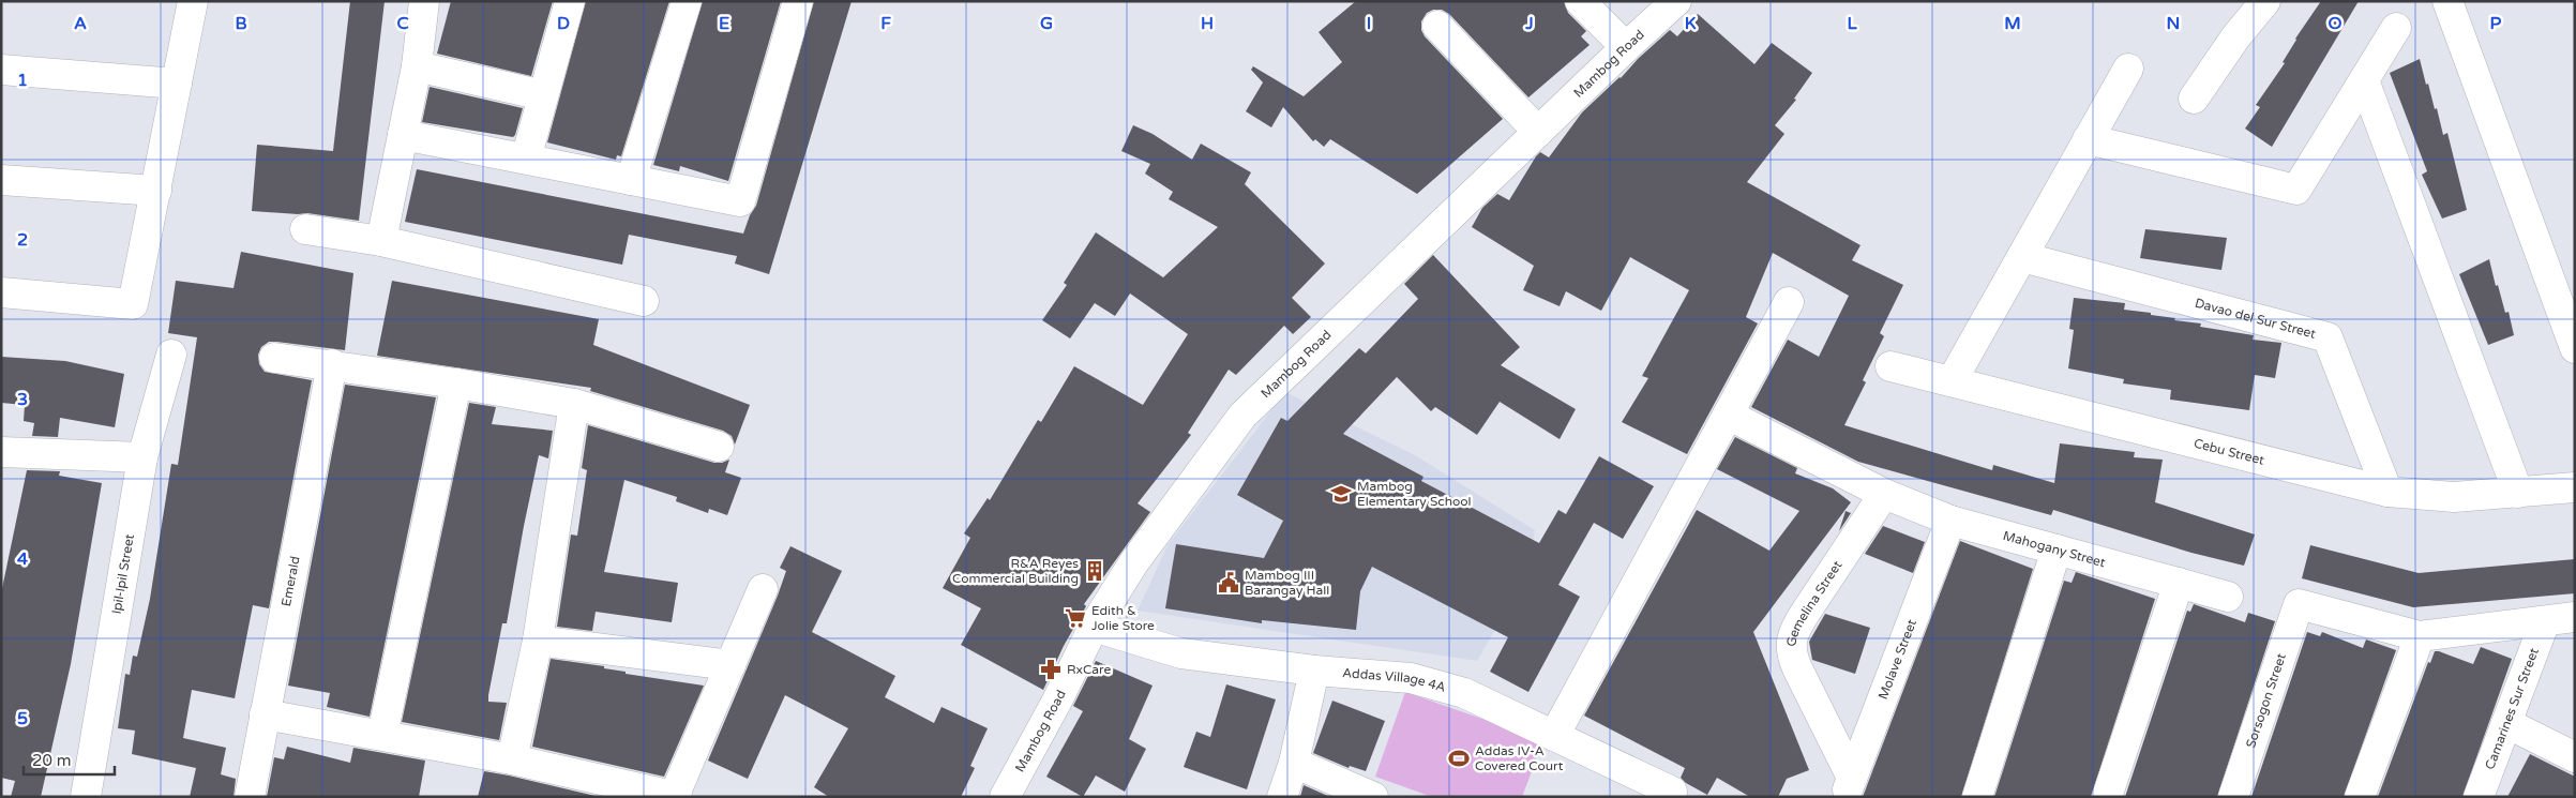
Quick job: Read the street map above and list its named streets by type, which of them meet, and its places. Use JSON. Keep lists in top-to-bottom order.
{
  "streets": {
    "street": [
      "Mambog Road",
      "Davao del Sur Street",
      "Cebu Street",
      "Mahogany Street",
      "Ipil-Ipil Street",
      "Emerald",
      "Gemelina Street",
      "Molave Street",
      "Addas Village 4A",
      "Sorsogon Street",
      "Camarines Sur Street"
    ]
  },
  "crossings": [
    ["Mambog Road", "Addas Village 4A"],
    ["Davao del Sur Street", "Cebu Street"],
    ["Mahogany Street", "Gemelina Street"],
    ["Mahogany Street", "Molave Street"],
    ["Gemelina Street", "Molave Street"]
  ],
  "places": {
    "school or university": ["Mambog Elementary School"],
    "building": ["R&A Reyes Commercial Building"],
    "public building": ["Mambog III Barangay Hall"],
    "supermarket": ["Edith & Jolie Store"],
    "pharmacy": ["RxCare"],
    "sports": ["Addas IV-A Covered Court"]
  },
  "scale_bar": "20 m",
  "grid": {
    "columns": [
      "A",
      "B",
      "C",
      "D",
      "E",
      "F",
      "G",
      "H",
      "I",
      "J",
      "K",
      "L",
      "M",
      "N",
      "O",
      "P"
    ],
    "rows": [
      "1",
      "2",
      "3",
      "4",
      "5"
    ]
  }
}
